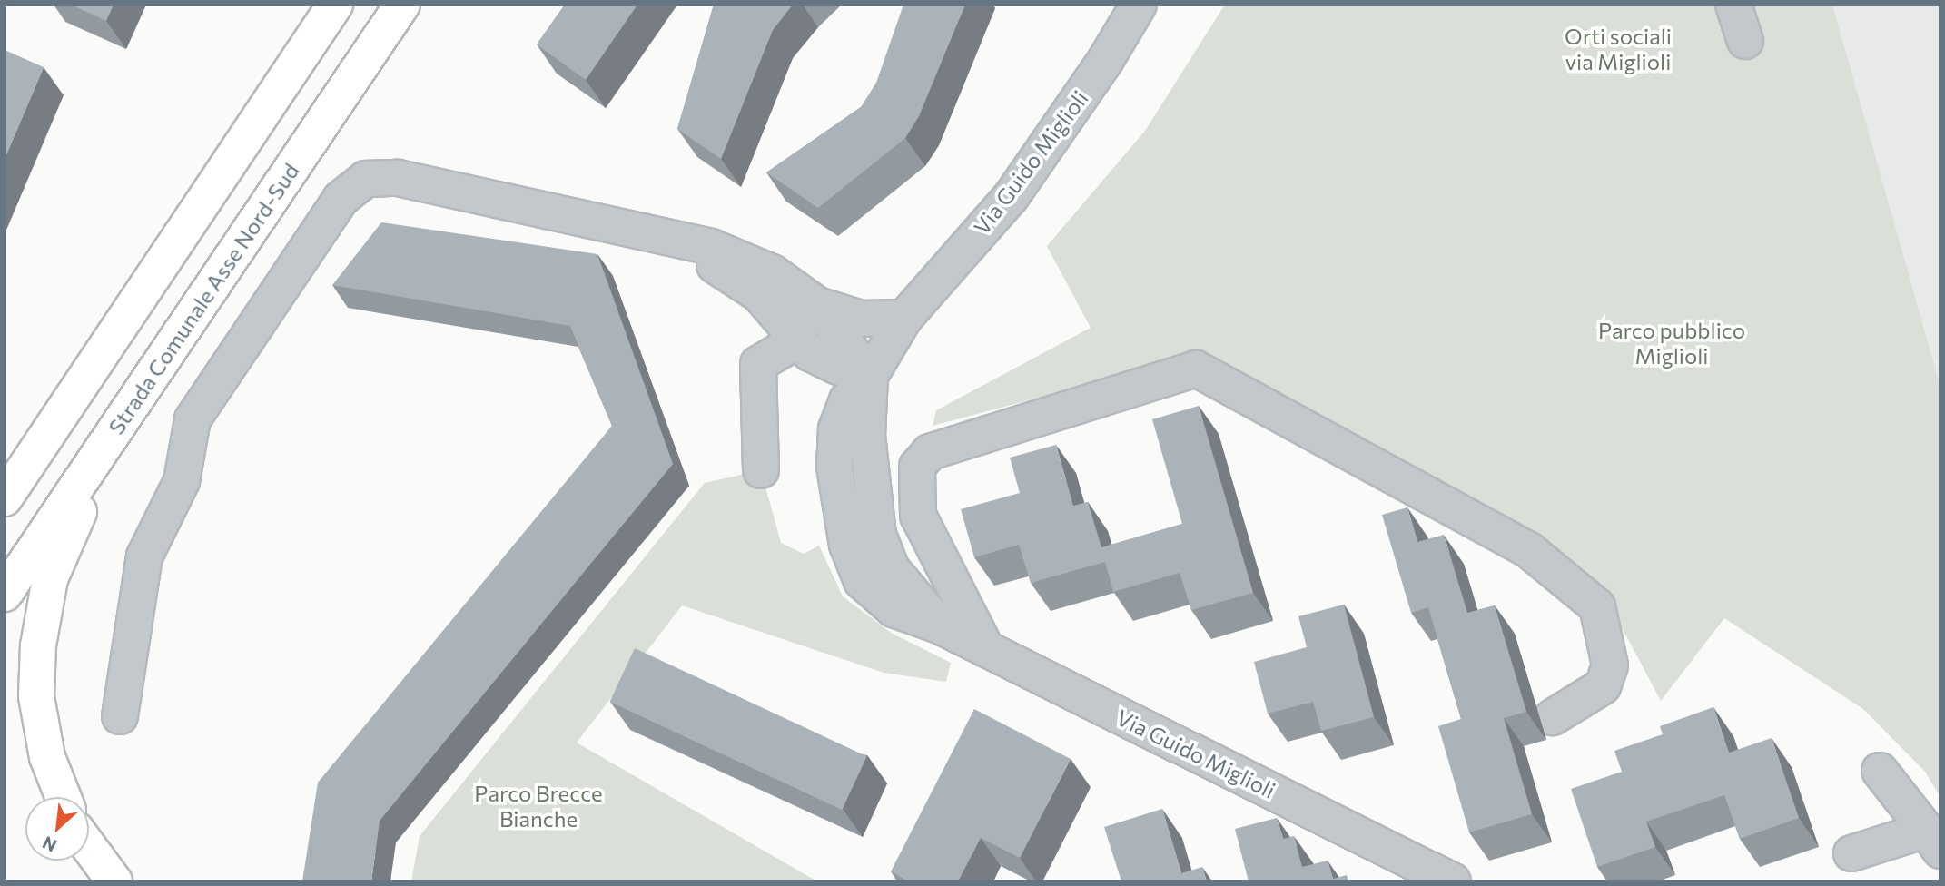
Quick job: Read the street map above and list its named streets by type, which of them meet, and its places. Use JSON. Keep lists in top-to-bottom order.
{
  "streets": {
    "highway": ["Strada Comunale Asse Nord-Sud"],
    "street": ["Via Guido Miglioli"]
  },
  "parks": ["Orti sociali via Miglioli", "Parco pubblico Miglioli", "Parco Brecce Bianche"],
  "north": "bottom left"
}
